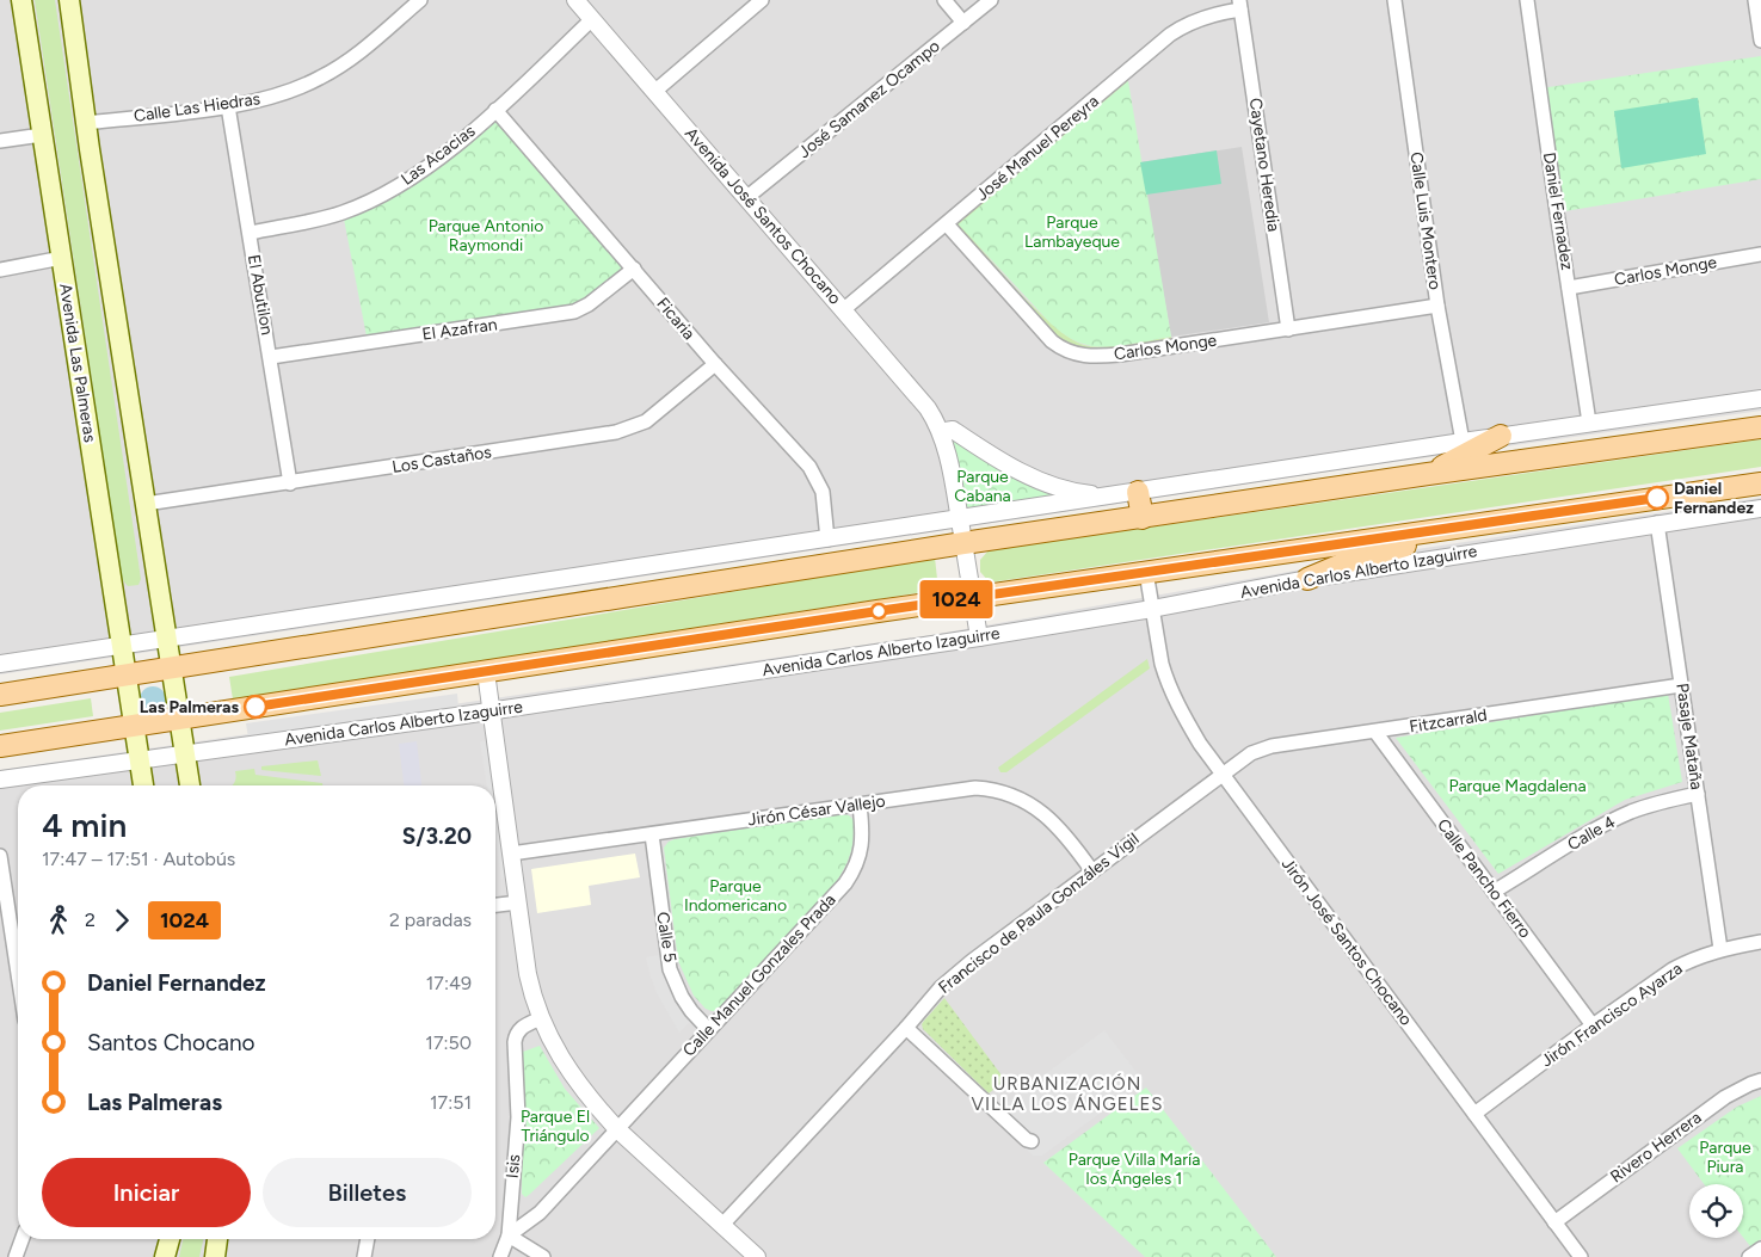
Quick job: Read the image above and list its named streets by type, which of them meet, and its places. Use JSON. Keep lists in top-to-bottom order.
{
  "streets": {
    "main road": ["Avenida Las Palmeras", "Avenida Carlos Alberto Izaguirre"],
    "street": [
      "José Samanez Ocampo",
      "Calle Las Hiedras",
      "José Manuel Pereyra",
      "Las Acacias",
      "Cayetano Heredia",
      "Daniel Fernadez",
      "Avenida José Santos Chocano",
      "Calle Luis Montero",
      "Carlos Monge",
      "El Abutilon",
      "Ficaria",
      "El Azafran",
      "Los Castaños",
      "Fitzcarrald",
      "Pasaje Mataña",
      "Jirón César Vallejo",
      "Calle 4",
      "Calle Pancho Fierro",
      "Francisco de Paula Gonzáles Vigil",
      "Calle 5",
      "Jirón José Santos Chocano",
      "Calle Manuel Gonzales Prada",
      "Jirón Francisco Ayarza",
      "Rivero Herrera",
      "Isis"
    ]
  },
  "crossings": [
    ["José Samanez Ocampo", "Avenida José Santos Chocano"],
    ["Calle Las Hiedras", "El Abutilon"],
    ["José Manuel Pereyra", "Cayetano Heredia"],
    ["José Manuel Pereyra", "Avenida José Santos Chocano"],
    ["José Manuel Pereyra", "Carlos Monge"],
    ["Las Acacias", "Avenida José Santos Chocano"],
    ["Las Acacias", "El Abutilon"],
    ["Las Acacias", "Ficaria"],
    ["Cayetano Heredia", "Carlos Monge"],
    ["Daniel Fernadez", "Carlos Monge"],
    ["Avenida José Santos Chocano", "Avenida Carlos Alberto Izaguirre"],
    ["Calle Luis Montero", "Carlos Monge"],
    ["El Abutilon", "El Azafran"],
    ["El Abutilon", "Los Castaños"],
    ["Ficaria", "El Azafran"],
    ["Ficaria", "Los Castaños"],
    ["Avenida Las Palmeras", "Avenida Carlos Alberto Izaguirre"],
    ["Avenida Carlos Alberto Izaguirre", "Pasaje Mataña"],
    ["Avenida Carlos Alberto Izaguirre", "Jirón José Santos Chocano"],
    ["Fitzcarrald", "Pasaje Mataña"],
    ["Fitzcarrald", "Calle Pancho Fierro"],
    ["Fitzcarrald", "Francisco de Paula Gonzáles Vigil"],
    ["Fitzcarrald", "Jirón José Santos Chocano"],
    ["Pasaje Mataña", "Calle 4"],
    ["Pasaje Mataña", "Jirón Francisco Ayarza"],
    ["Jirón César Vallejo", "Francisco de Paula Gonzáles Vigil"],
    ["Jirón César Vallejo", "Calle 5"],
    ["Jirón César Vallejo", "Calle Manuel Gonzales Prada"],
    ["Calle 4", "Calle Pancho Fierro"],
    ["Calle Pancho Fierro", "Jirón Francisco Ayarza"],
    ["Francisco de Paula Gonzáles Vigil", "Jirón José Santos Chocano"],
    ["Calle 5", "Calle Manuel Gonzales Prada"],
    ["Jirón José Santos Chocano", "Jirón Francisco Ayarza"],
    ["Jirón José Santos Chocano", "Rivero Herrera"],
    ["Calle Manuel Gonzales Prada", "Isis"]
  ],
  "districts": ["URBANIZACIÓN VILLA LOS ÁNGELES"],
  "parks": [
    "Parque Lambayeque",
    "Parque Antonio Raymondi",
    "Parque Cabana",
    "Parque Magdalena",
    "Parque Indomericano",
    "Parque El Triángulo",
    "Parque Piura",
    "Parque Villa María los Ángeles 1"
  ],
  "places": ["Daniel Fernandez", "Las Palmeras"],
  "lines": ["bus line 1024"],
  "page": {
    "on_map": "1024",
    "heading": ["4 min", "17:47 – 17:51 · Autobús", "S/3.20"],
    "legs": ["2", "1024", "2 paradas"],
    "list": [
      {
        "name": "Daniel Fernandez",
        "value": "17:49"
      },
      {
        "name": "Santos Chocano",
        "value": "17:50"
      },
      {
        "name": "Las Palmeras",
        "value": "17:51"
      }
    ],
    "buttons": ["Iniciar", "Billetes"]
  }
}
